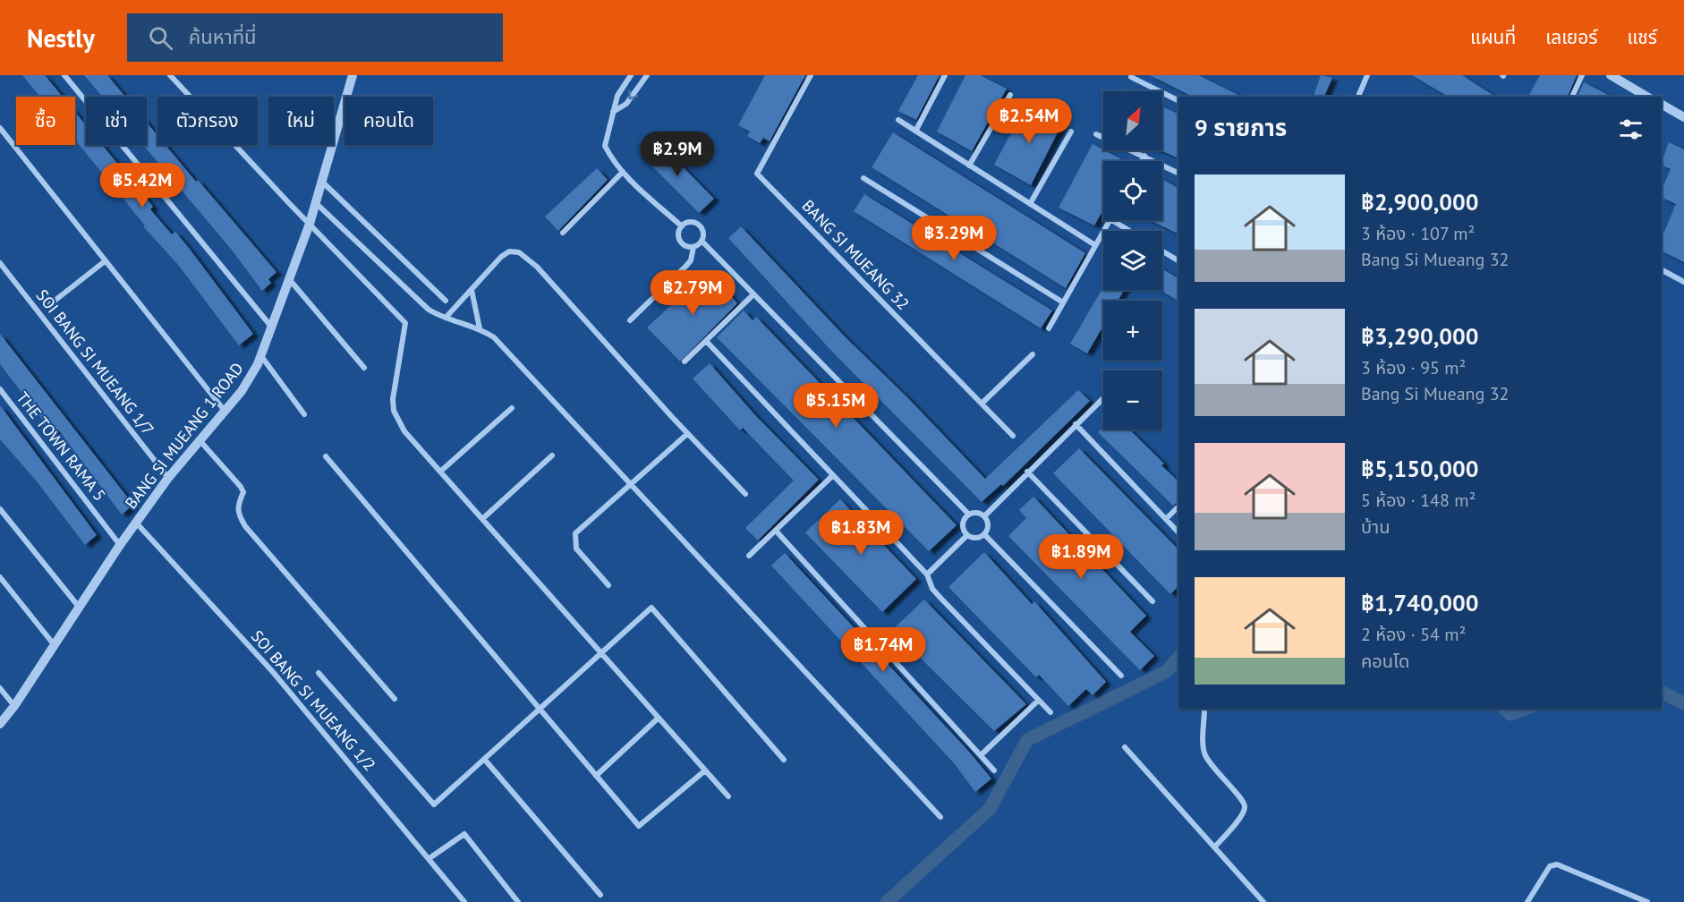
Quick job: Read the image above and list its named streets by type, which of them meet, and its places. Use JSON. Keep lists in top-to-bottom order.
{
  "streets": {
    "street": [
      "BANG SI MUEANG 32",
      "SOI BANG SI MUEANG 1/7",
      "BANG SI MUEANG 1 ROAD",
      "THE TOWN RAMA 5",
      "SOI BANG SI MUEANG 1/2"
    ]
  },
  "crossings": [
    ["SOI BANG SI MUEANG 1/7", "BANG SI MUEANG 1 ROAD"],
    ["BANG SI MUEANG 1 ROAD", "THE TOWN RAMA 5"],
    ["BANG SI MUEANG 1 ROAD", "SOI BANG SI MUEANG 1/2"]
  ],
  "north": "top right",
  "page": {
    "header": "Nestly",
    "search": "ค้นหาที่นี่",
    "nav": ["แผนที่", "เลเยอร์", "แชร์"],
    "map_buttons": ["+", "−"],
    "chip": [
      "ซื้อ",
      "เช่า",
      "ตัวกรอง",
      "ใหม่",
      "คอนโด"
    ],
    "heading": "9 รายการ",
    "price": [
      "฿2.54M",
      "฿2.9M",
      "฿5.42M",
      "฿3.29M",
      "฿2.79M",
      "฿5.15M",
      "฿1.83M",
      "฿1.89M",
      "฿1.74M"
    ],
    "list": [
      {
        "name": "฿2,900,000",
        "note": "3 ห้อง · 107 m² · Bang Si Mueang 32"
      },
      {
        "name": "฿3,290,000",
        "note": "3 ห้อง · 95 m² · Bang Si Mueang 32"
      },
      {
        "name": "฿5,150,000",
        "note": "5 ห้อง · 148 m² · บ้าน"
      },
      {
        "name": "฿1,740,000",
        "note": "2 ห้อง · 54 m² · คอนโด"
      }
    ]
  }
}
